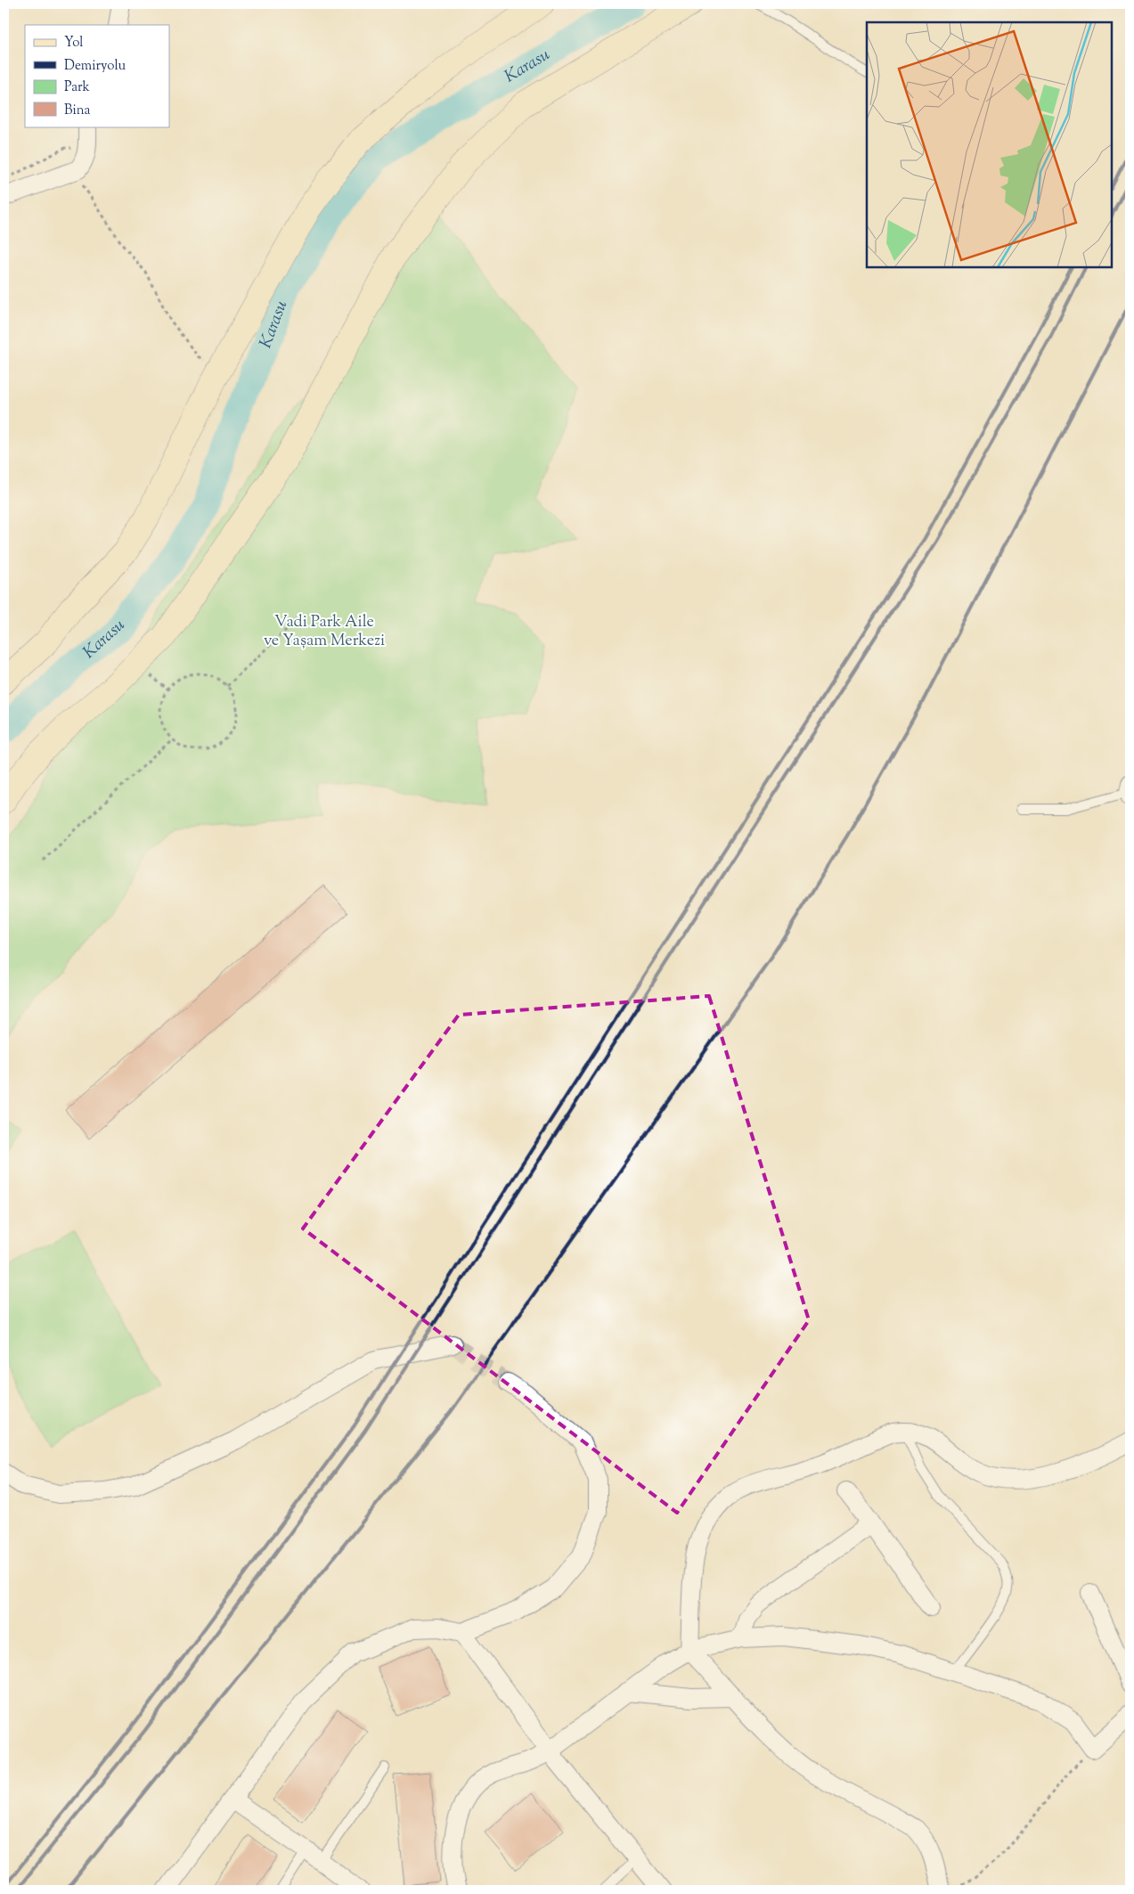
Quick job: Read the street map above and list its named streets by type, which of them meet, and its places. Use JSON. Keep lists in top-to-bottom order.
{
  "water": ["Karasu"],
  "parks": ["Vadi Park Aile ve Yaşam Merkezi"],
  "legend": [
    "Yol",
    "Demiryolu",
    "Park",
    "Bina"
  ]
}
